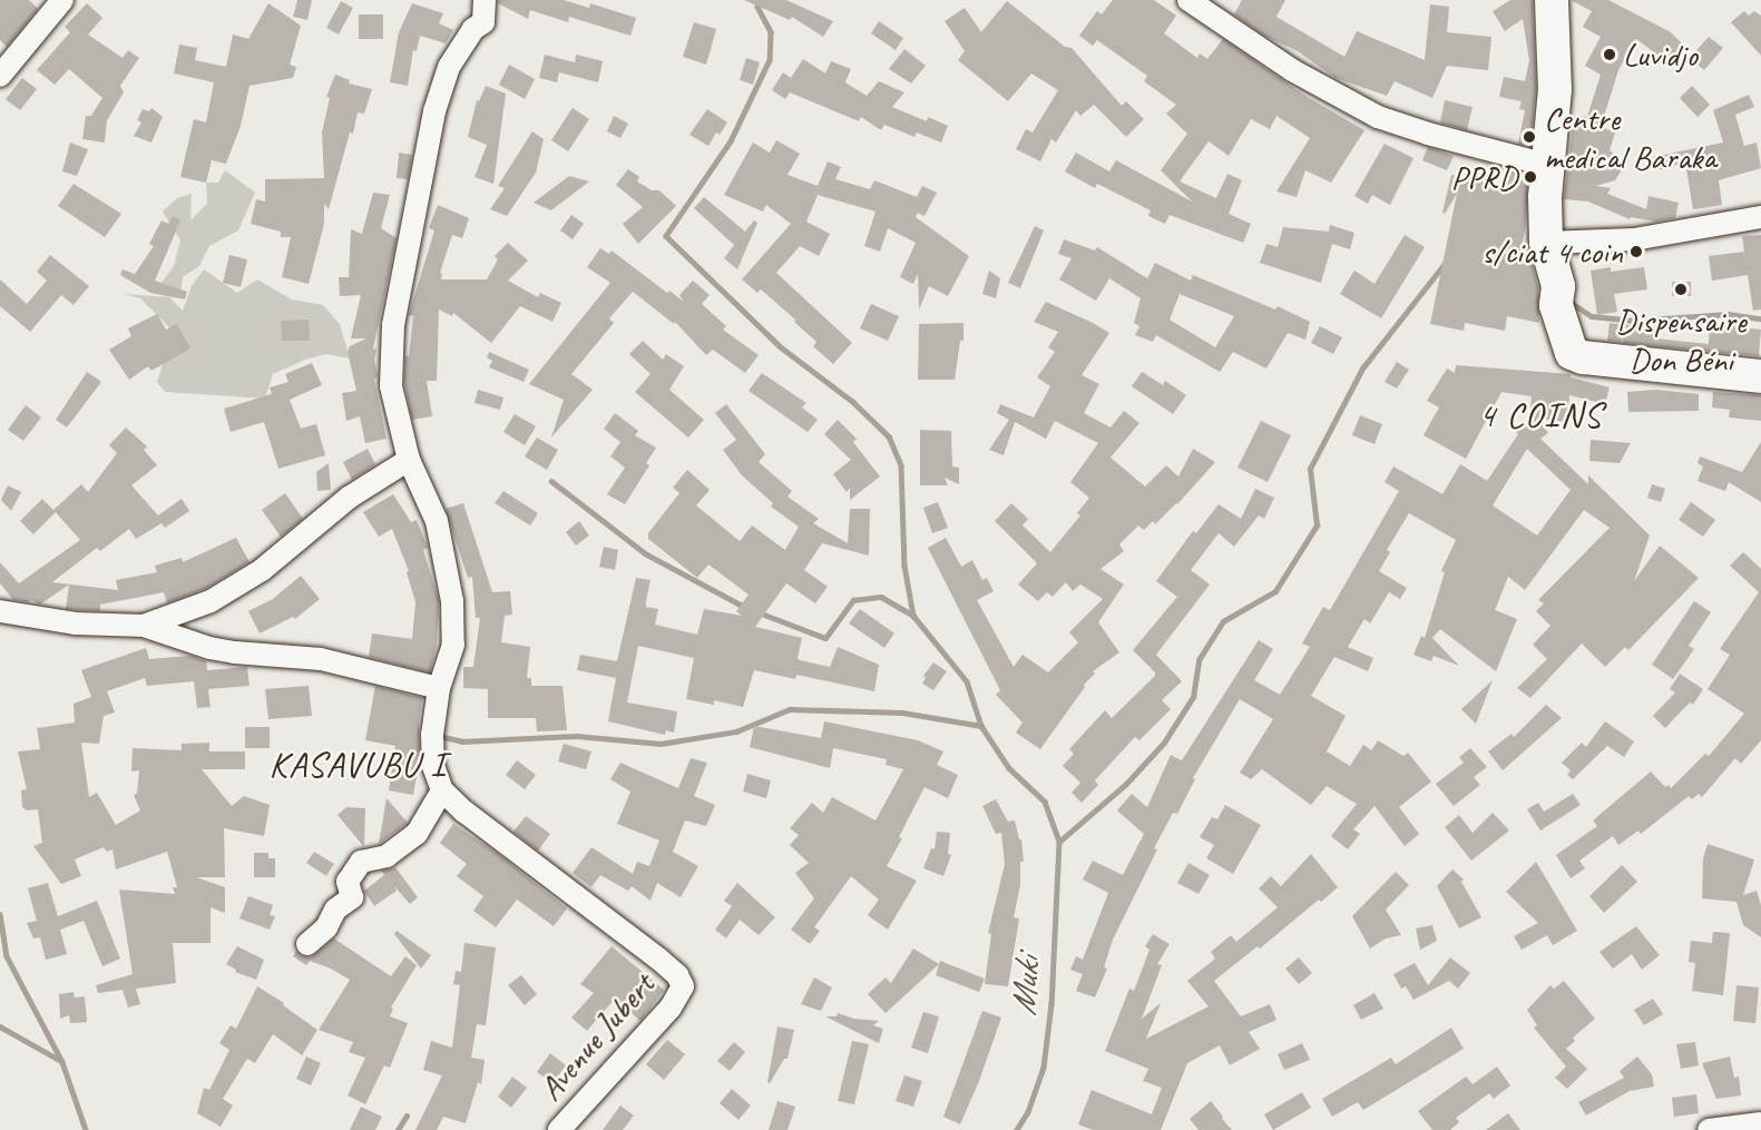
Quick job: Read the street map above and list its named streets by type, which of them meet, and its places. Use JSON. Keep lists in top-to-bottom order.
{
  "streets": {
    "street": ["Avenue Jubert"]
  },
  "districts": ["4 COINS", "KASAVUBU I"],
  "water": ["Muki"],
  "places": [
    "Luvidjo",
    "Centre medical Baraka",
    "PPRD",
    "s/ciat 4 coin",
    "Dispensaire Don Béni"
  ]
}
